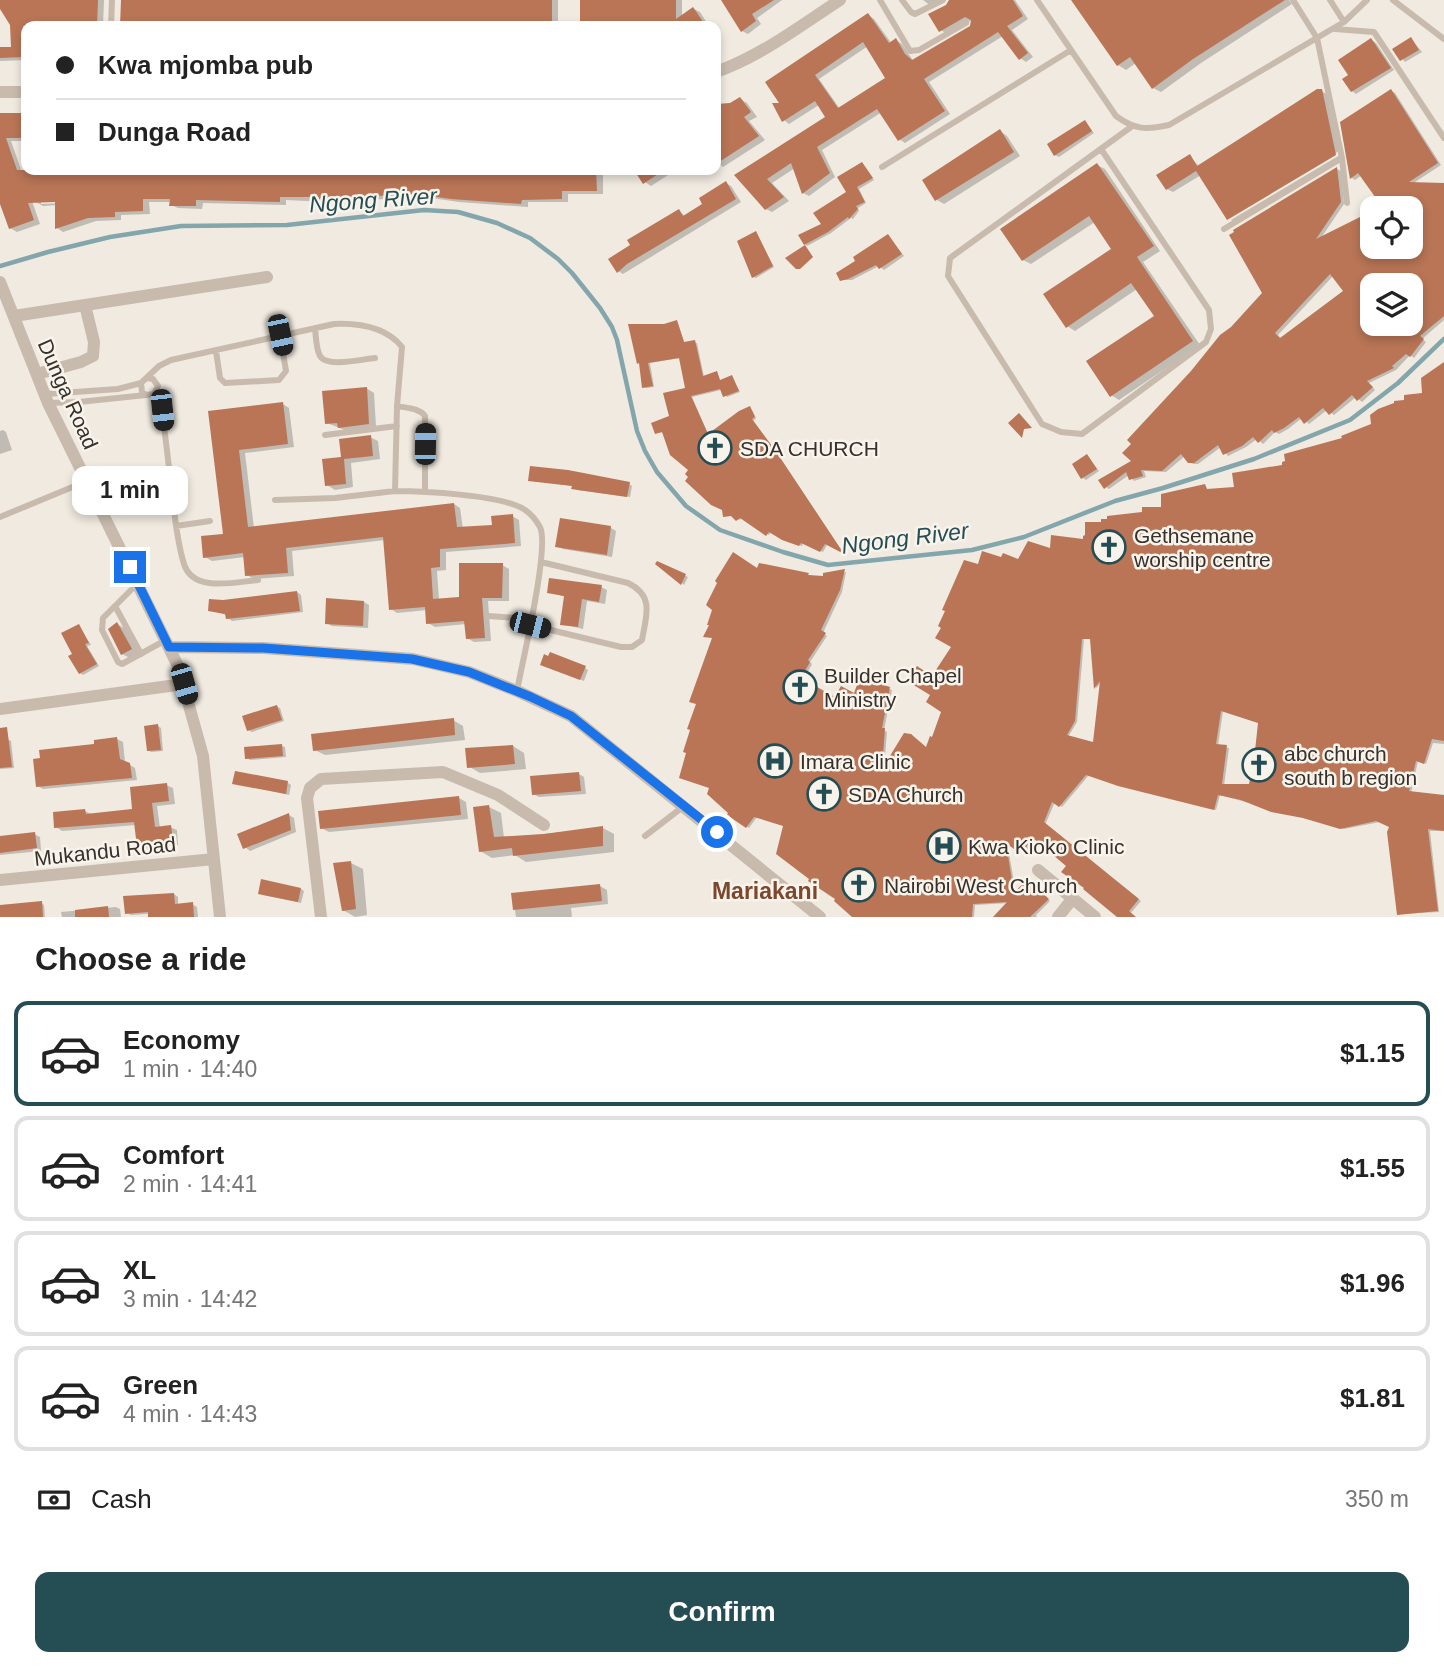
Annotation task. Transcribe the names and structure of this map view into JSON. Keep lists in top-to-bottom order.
{
  "streets": {
    "street": ["Dunga Road", "Mukandu Road"]
  },
  "crossings": [
    ["Dunga Road", "Mukandu Road"]
  ],
  "districts": ["Mariakani"],
  "water": ["Ngong River"],
  "places": {
    "church": [
      "SDA CHURCH",
      "Gethsemane worship centre",
      "Builder Chapel Ministry",
      "abc church south b region",
      "SDA Church",
      "Nairobi West Church"
    ],
    "hospital": ["Imara Clinic", "Kwa Kioko Clinic"]
  },
  "page": {
    "banner": ["Kwa mjomba pub", "Dunga Road"],
    "bubble": "1 min",
    "heading": "Choose a ride",
    "list": [
      {
        "name": "Economy",
        "note": "1 min · 14:40",
        "value": "$1.15"
      },
      {
        "name": "Comfort",
        "note": "2 min · 14:41",
        "value": "$1.55"
      },
      {
        "name": "XL",
        "note": "3 min · 14:42",
        "value": "$1.96"
      },
      {
        "name": "Green",
        "note": "4 min · 14:43",
        "value": "$1.81"
      }
    ],
    "pay": ["Cash", "350 m"],
    "buttons": "Confirm"
  }
}
